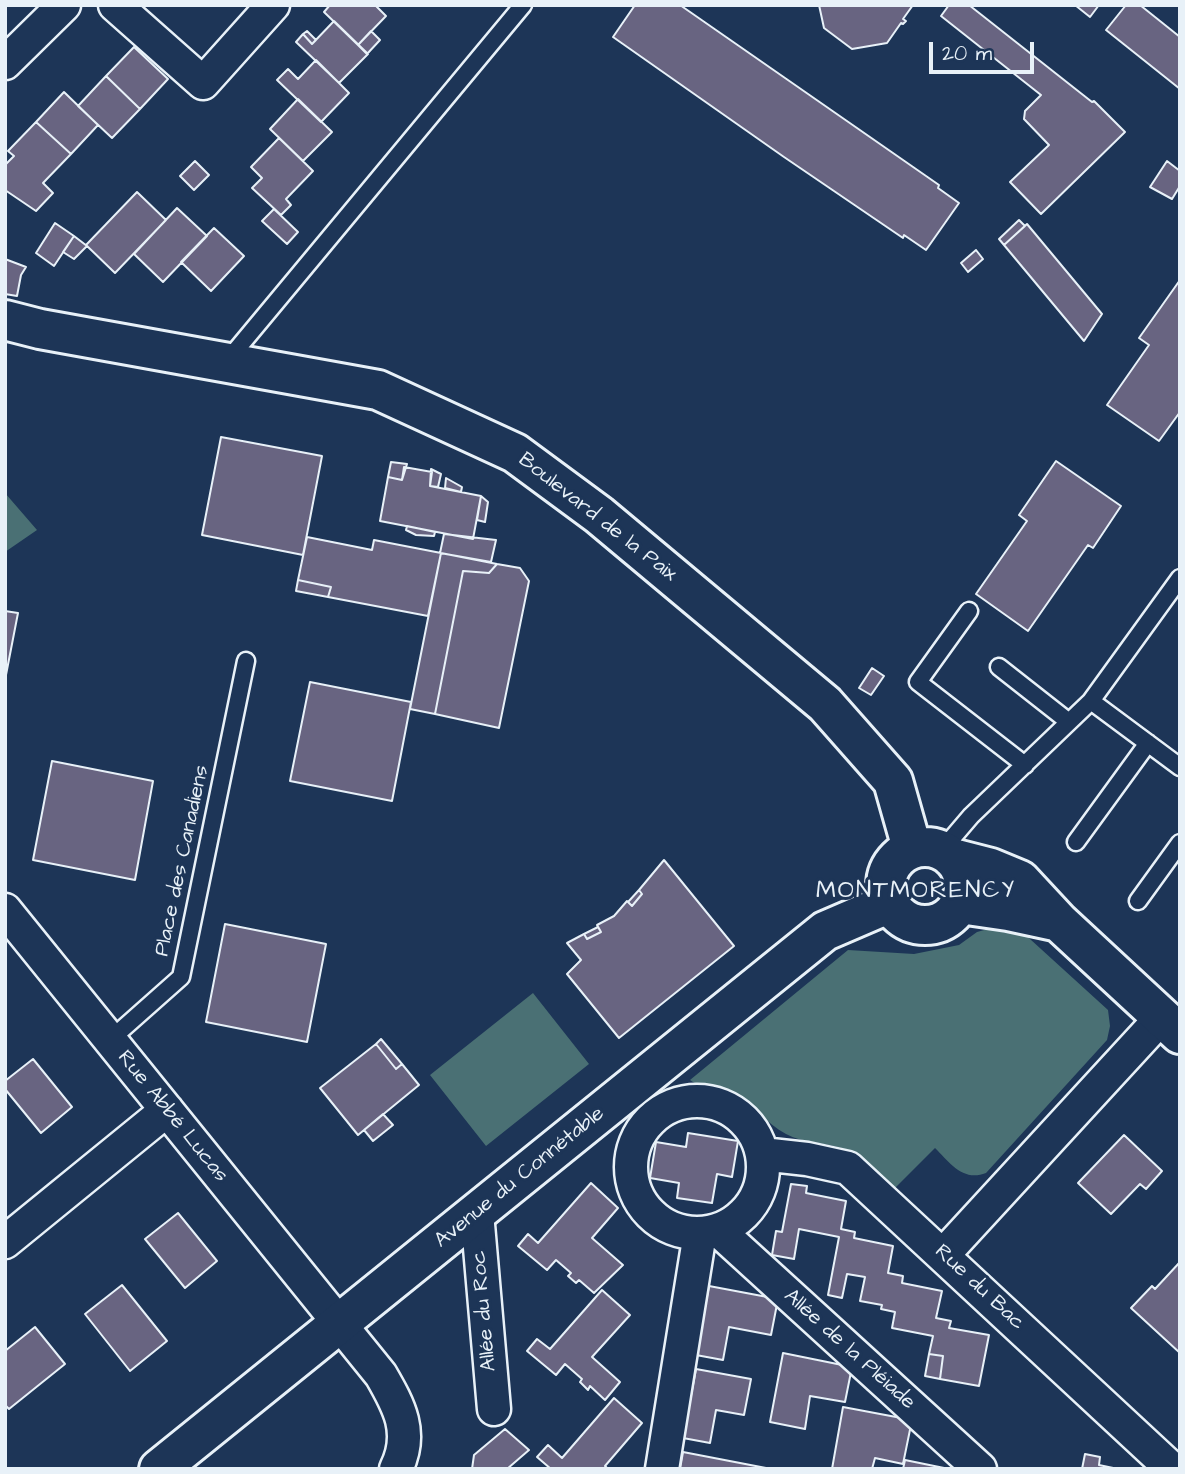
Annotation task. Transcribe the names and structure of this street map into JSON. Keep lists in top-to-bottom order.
{
  "streets": {
    "street": [
      "Boulevard de la Paix",
      "Rue Abbé Lucas",
      "Avenue du Connétable",
      "Rue du Bac",
      "Allée du Roc",
      "Allée de la Pléiade"
    ],
    "lane": ["Place des Canadiens"]
  },
  "crossings": [
    ["Boulevard de la Paix", "Avenue du Connétable"],
    ["Place des Canadiens", "Rue Abbé Lucas"],
    ["Rue Abbé Lucas", "Avenue du Connétable"],
    ["Avenue du Connétable", "Allée du Roc"],
    ["Rue du Bac", "Allée de la Pléiade"]
  ],
  "districts": ["MONTMORENCY"],
  "scale_bar": "20 m"
}
